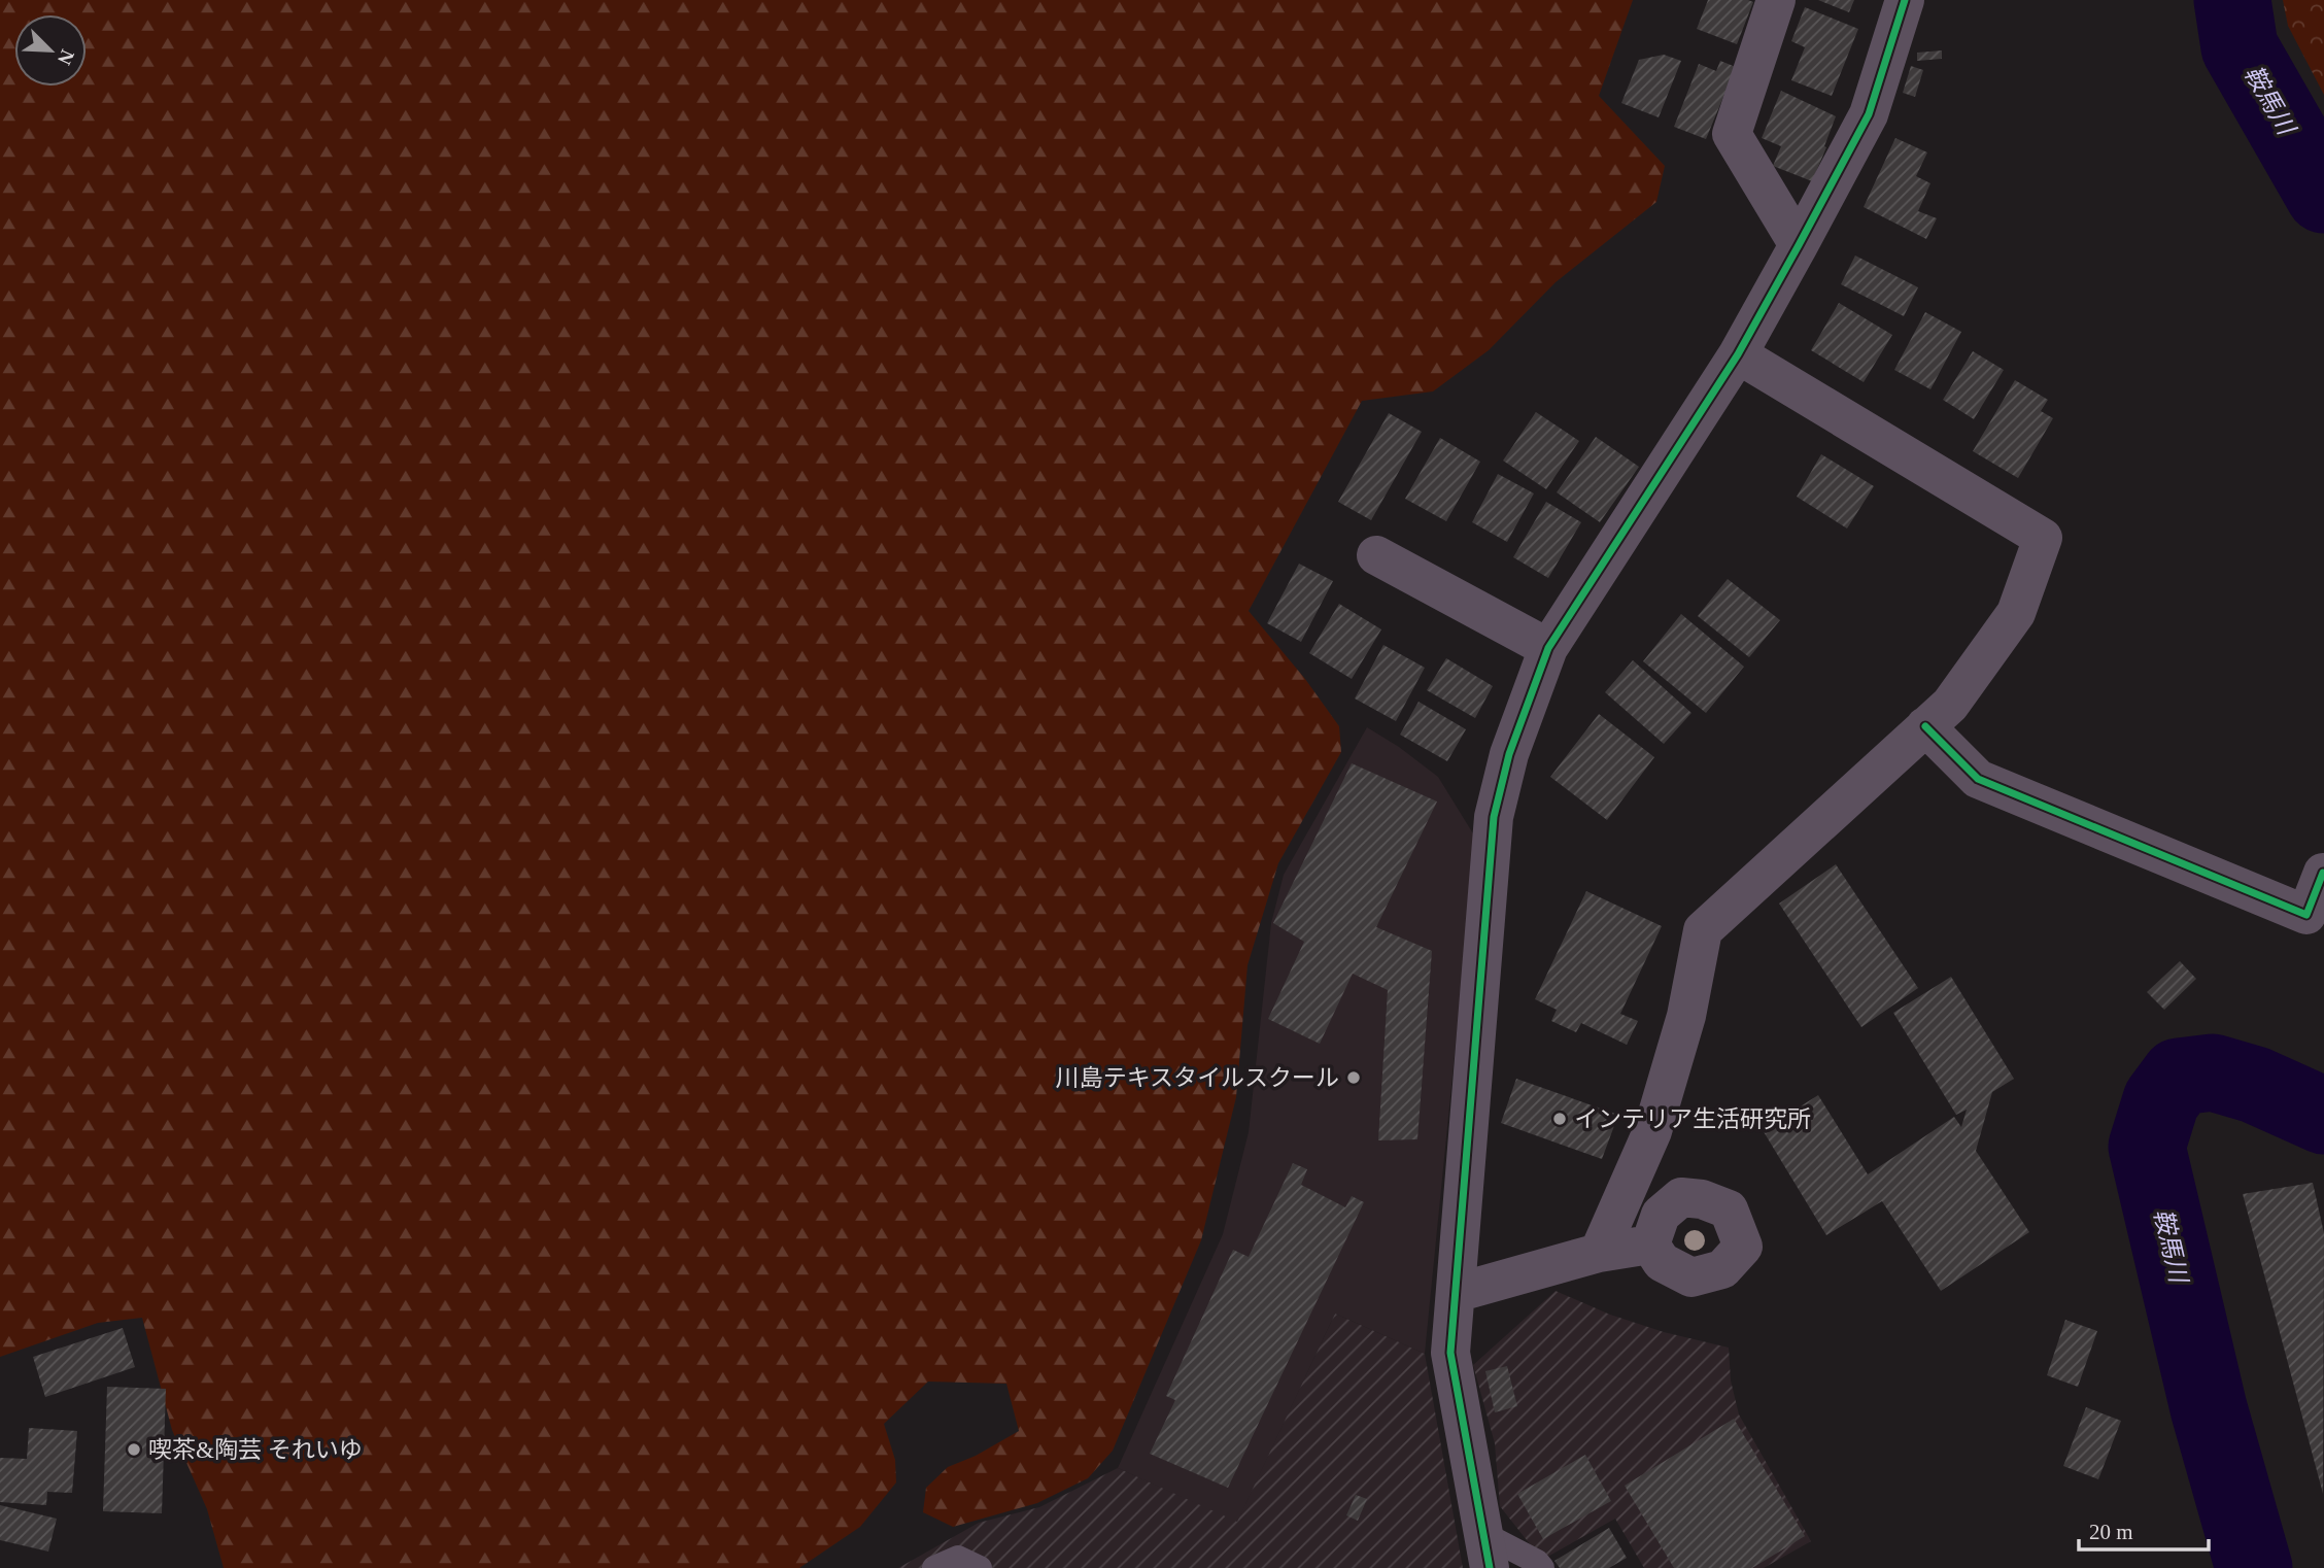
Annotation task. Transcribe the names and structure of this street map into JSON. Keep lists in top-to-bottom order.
{
  "water": ["鞍馬川"],
  "places": ["川島テキスタイルスクール", "インテリア生活研究所", "喫茶&陶芸 それいゆ"],
  "scale_bar": "20 m",
  "north": "bottom right"
}
